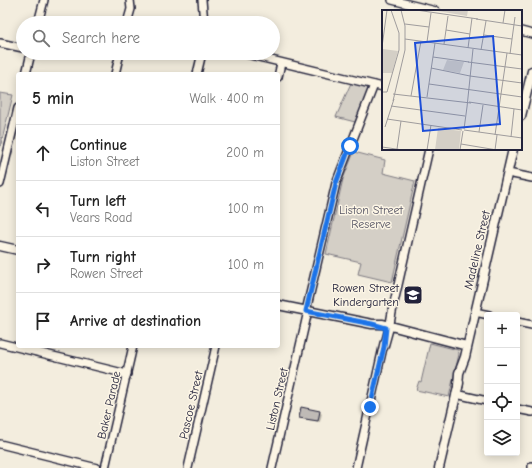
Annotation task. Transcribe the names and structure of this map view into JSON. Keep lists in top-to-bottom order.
{
  "streets": {
    "street": [
      "Madeline Street",
      "Liston Street",
      "Baker Parade",
      "Pascoe Street"
    ]
  },
  "parks": ["Liston Street Reserve"],
  "places": {
    "school or university": ["Rowen Street Kindergarten"]
  },
  "page": {
    "search": "Search here",
    "heading": ["5 min", "Walk · 400 m"],
    "list": [
      ["Continue", "Liston Street", "200 m"],
      ["Turn left", "Vears Road", "100 m"],
      ["Turn right", "Rowen Street", "100 m"],
      "Arrive at destination"
    ],
    "map_buttons": ["+", "−"]
  }
}
